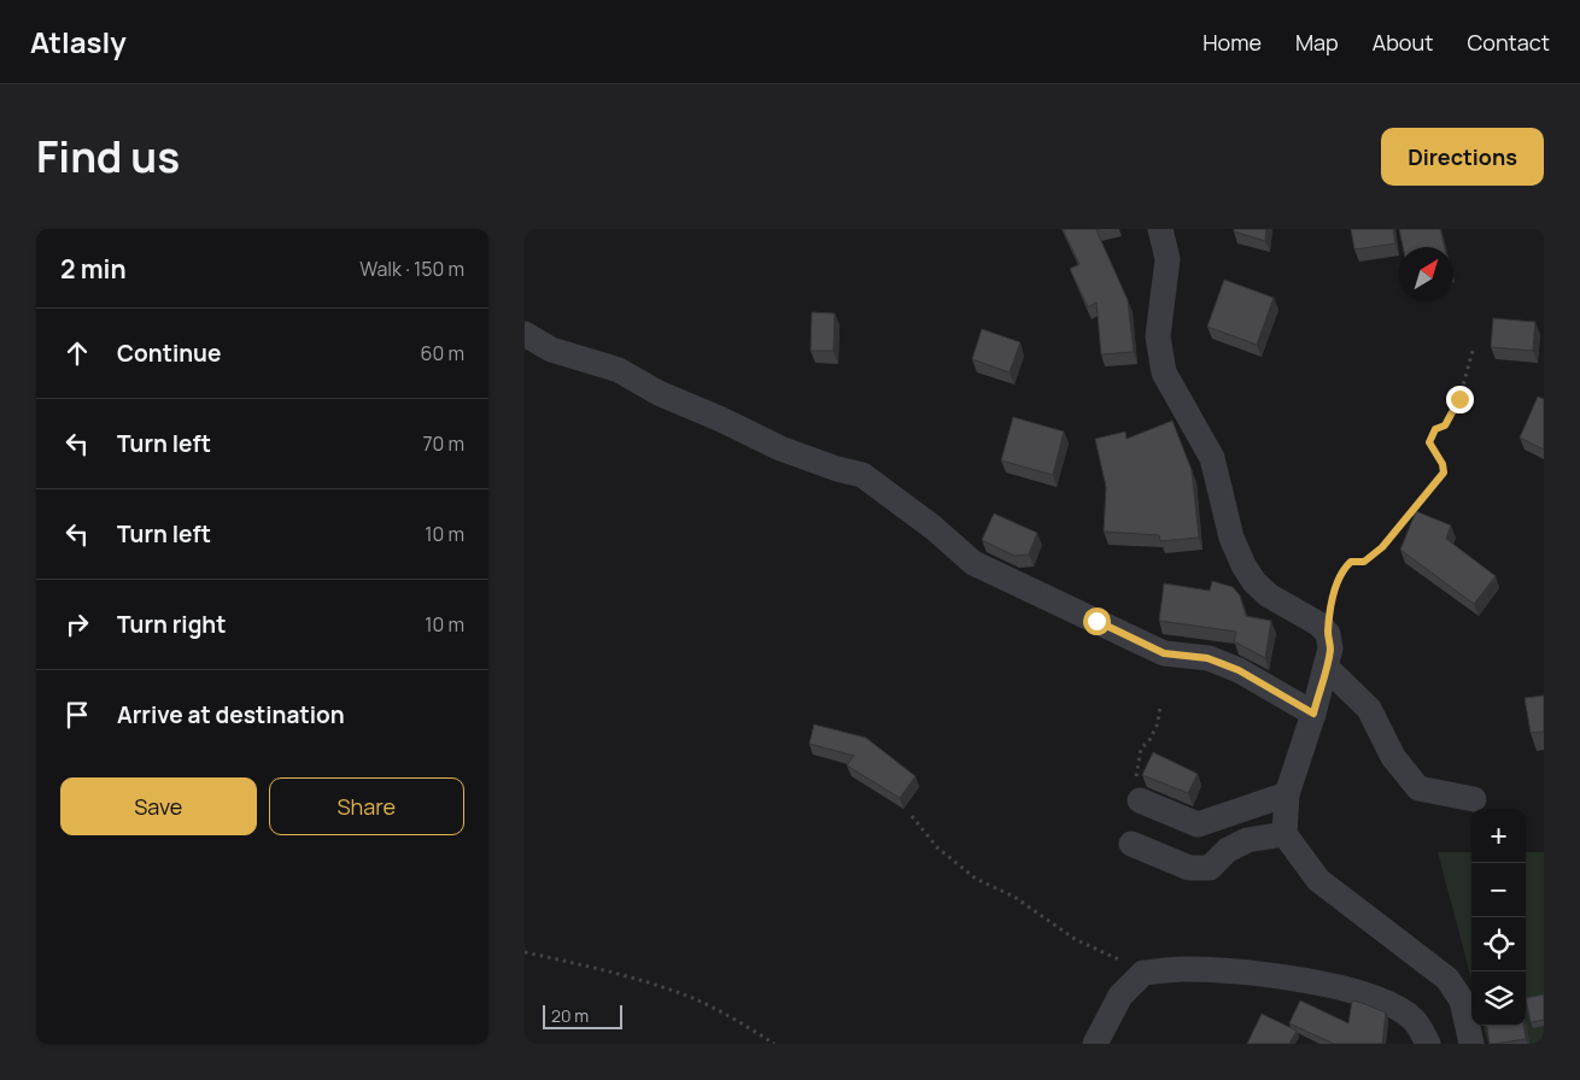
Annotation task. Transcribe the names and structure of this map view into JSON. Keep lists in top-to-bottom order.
{
  "scale_bar": "20 m",
  "north": "top right",
  "page": {
    "header": "Atlasly",
    "nav": [
      "Home",
      "Map",
      "About",
      "Contact"
    ],
    "title": "Find us",
    "buttons": [
      "Directions",
      ["Save", "Share"]
    ],
    "heading": ["2 min", "Walk · 150 m"],
    "list": [
      ["Continue", "60 m"],
      ["Turn left", "70 m"],
      ["Turn left", "10 m"],
      ["Turn right", "10 m"],
      "Arrive at destination"
    ],
    "map_buttons": ["+", "−"],
    "scale": "20 m"
  }
}
